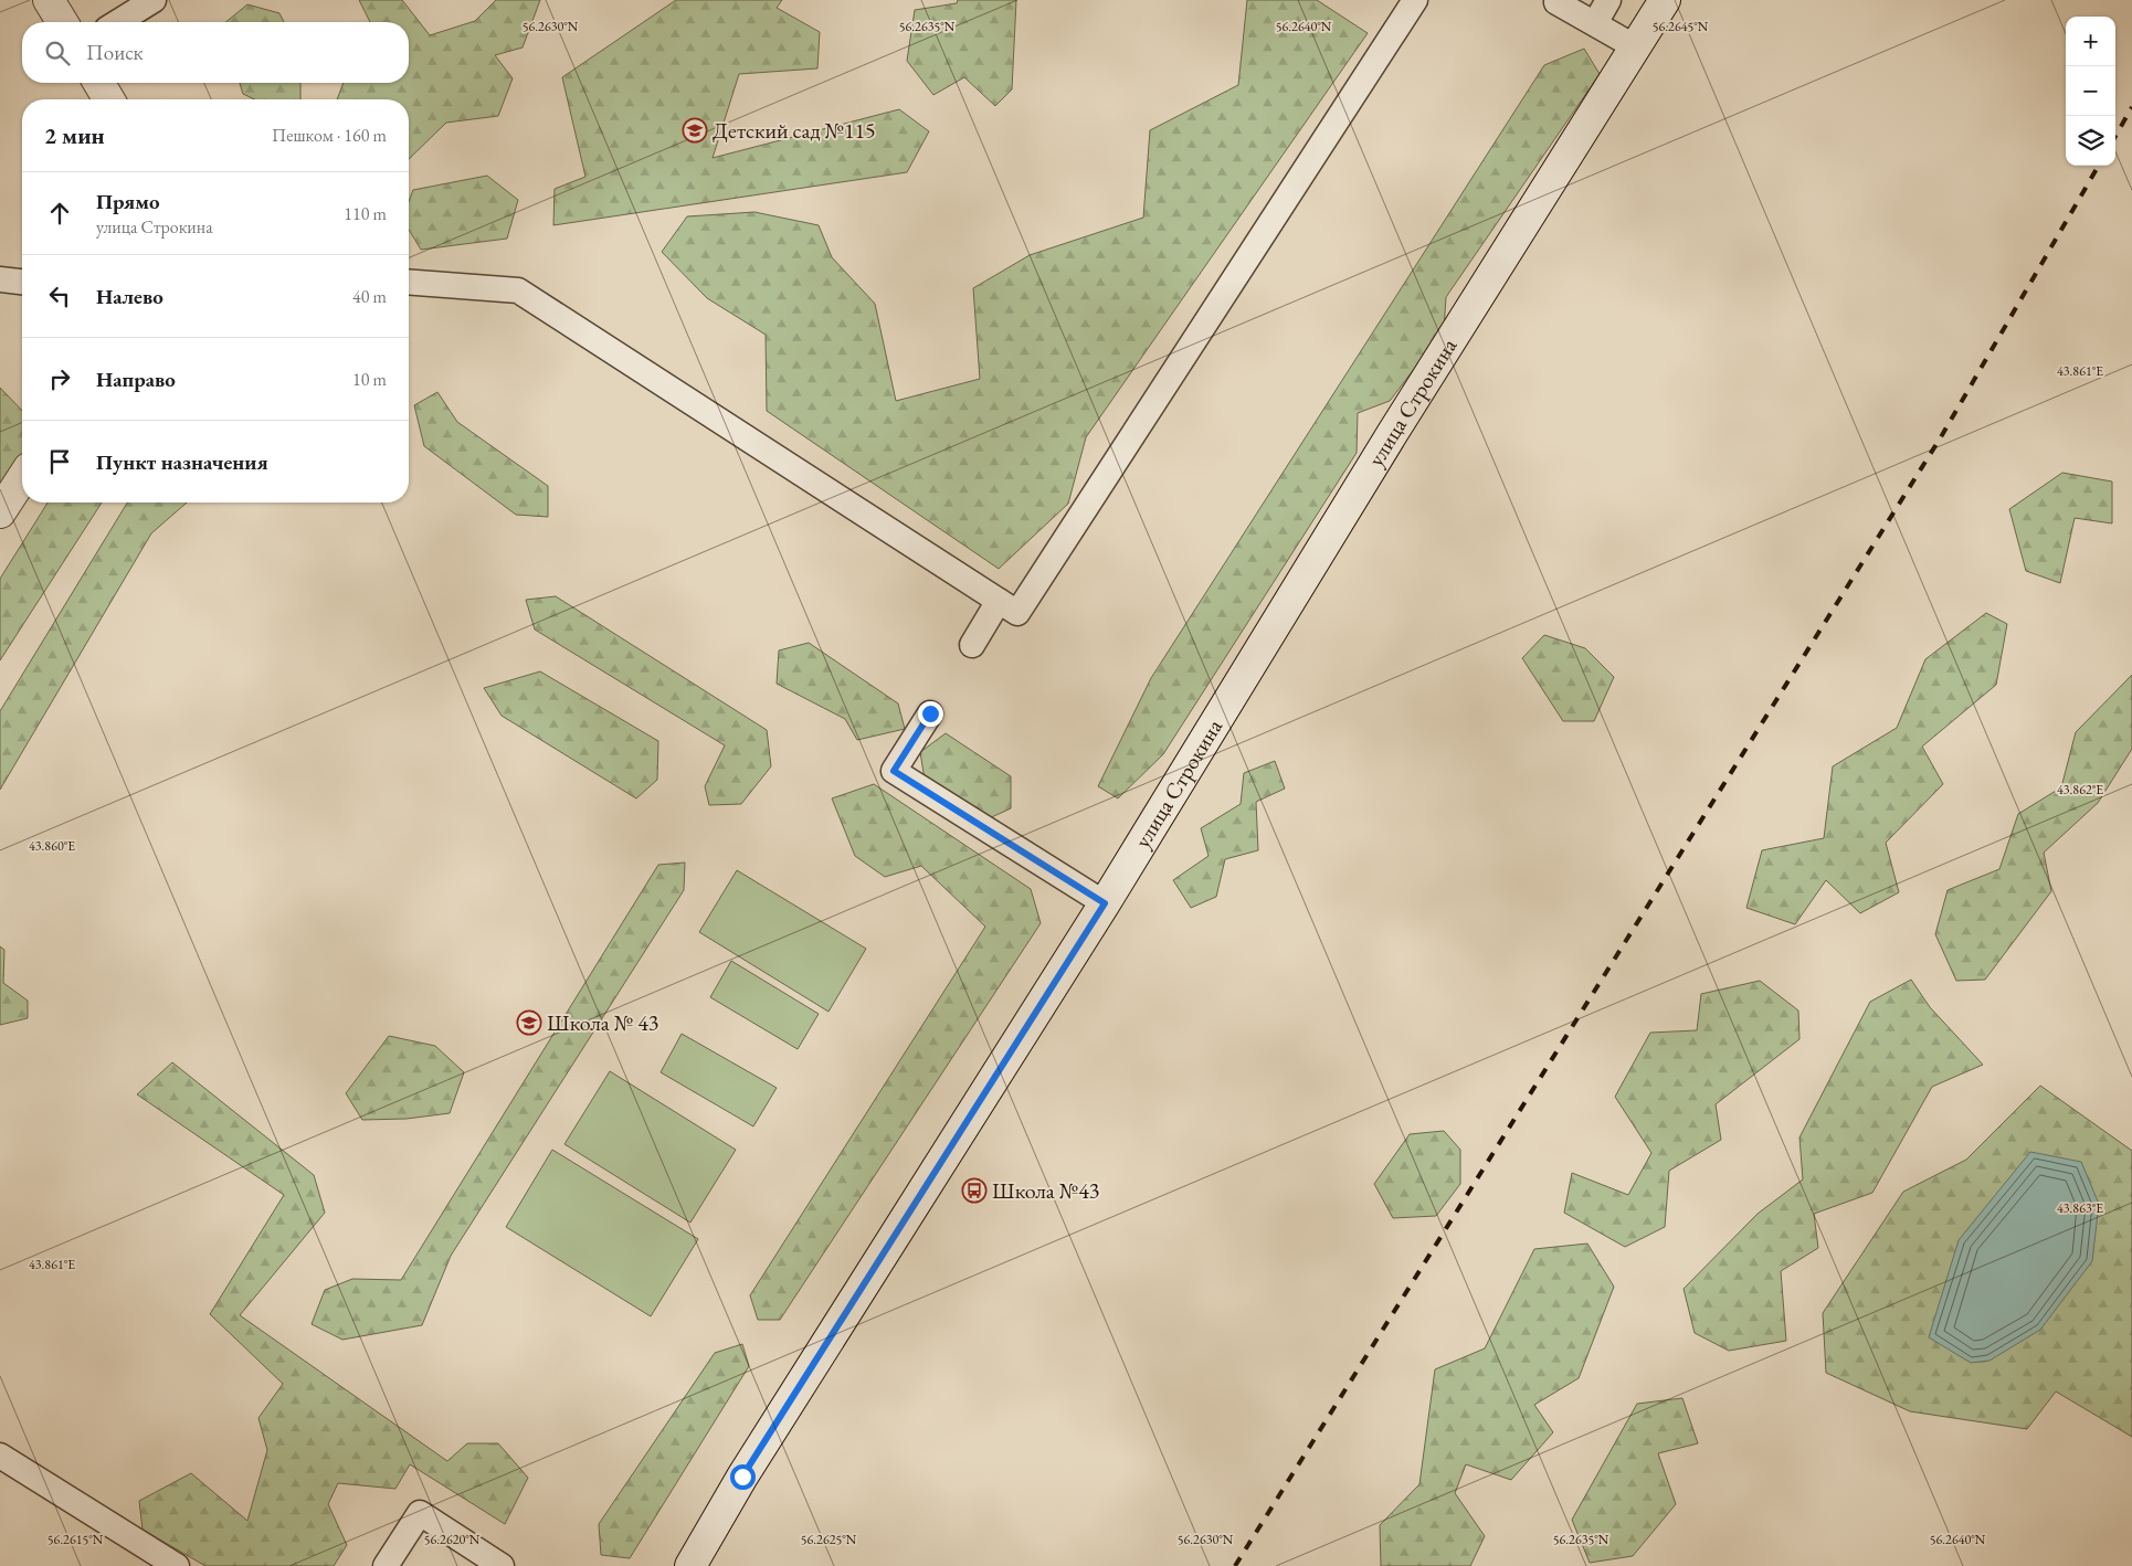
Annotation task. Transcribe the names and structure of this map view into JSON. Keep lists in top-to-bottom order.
{
  "streets": {
    "street": ["улица Строкина"]
  },
  "places": {
    "school or university": ["Детский сад №115", "Школа № 43"],
    "bus stop": ["Школа №43"]
  },
  "page": {
    "map_buttons": ["+", "−"],
    "search": "Поиск",
    "heading": ["2 мин", "Пешком · 160 m"],
    "list": [
      ["Прямо", "улица Строкина", "110 m"],
      ["Налево", "40 m"],
      ["Направо", "10 m"],
      "Пункт назначения"
    ]
  },
  "coordinates": [
    "56.2630°N",
    "56.2635°N",
    "56.2640°N",
    "56.2645°N",
    "43.861°E",
    "43.862°E",
    "43.860°E",
    "43.863°E",
    "56.2615°N",
    "56.2620°N",
    "56.2625°N"
  ]
}
